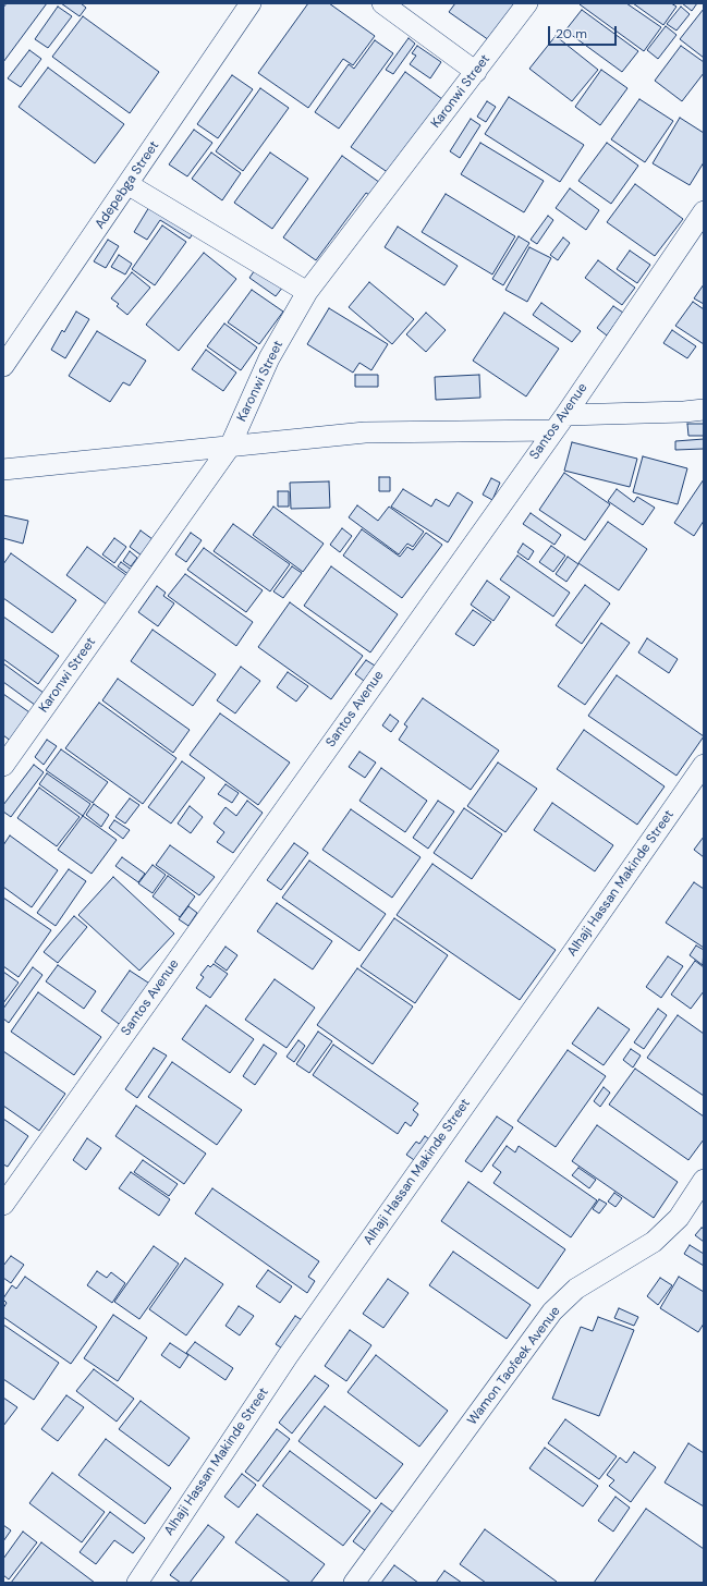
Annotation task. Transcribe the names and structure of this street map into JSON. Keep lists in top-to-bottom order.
{
  "streets": {
    "street": [
      "Karonwi Street",
      "Adepebga Street",
      "Santos Avenue",
      "Alhaji Hassan Makinde Street",
      "Wamon Taofeek Avenue"
    ]
  },
  "scale_bar": "20 m"
}
